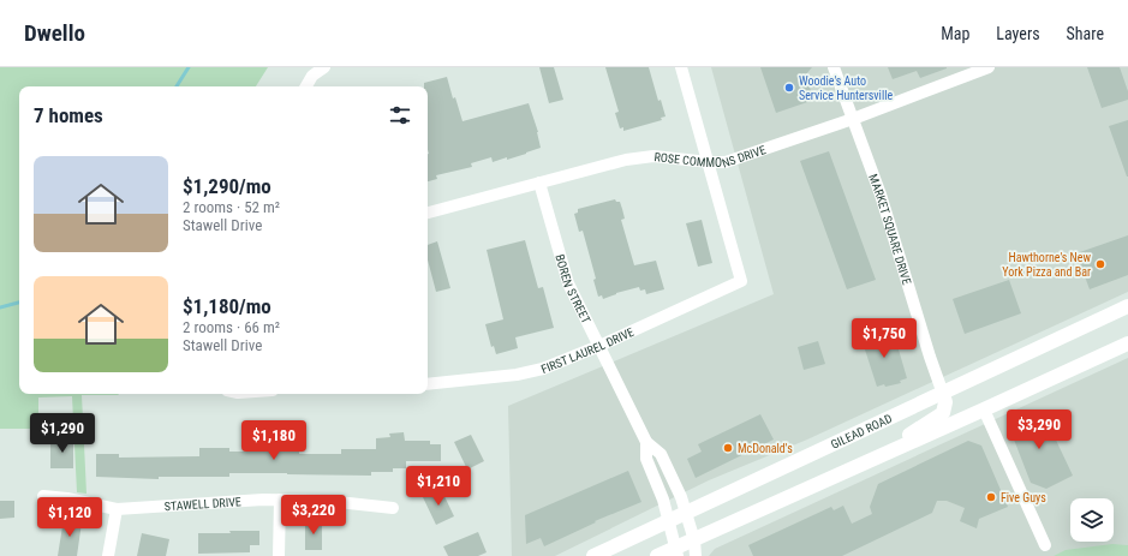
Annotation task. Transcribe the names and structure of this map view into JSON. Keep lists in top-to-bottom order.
{
  "streets": {
    "main road": ["GILEAD ROAD"],
    "street": [
      "ROSE COMMONS DRIVE",
      "MARKET SQUARE DRIVE",
      "BOREN STREET",
      "FIRST LAUREL DRIVE",
      "STAWELL DRIVE"
    ]
  },
  "crossings": [
    ["ROSE COMMONS DRIVE", "MARKET SQUARE DRIVE"],
    ["ROSE COMMONS DRIVE", "BOREN STREET"],
    ["ROSE COMMONS DRIVE", "FIRST LAUREL DRIVE"],
    ["MARKET SQUARE DRIVE", "GILEAD ROAD"],
    ["BOREN STREET", "FIRST LAUREL DRIVE"],
    ["BOREN STREET", "GILEAD ROAD"]
  ],
  "places": [
    "Woodie's Auto Service Huntersville",
    "Hawthorne's New York Pizza and Bar",
    "McDonald's",
    "Five Guys"
  ],
  "page": {
    "header": "Dwello",
    "nav": ["Map", "Layers", "Share"],
    "heading": "7 homes",
    "list": [
      {
        "name": "$1,290/mo",
        "note": "2 rooms · 52 m² · Stawell Drive"
      },
      {
        "name": "$1,180/mo",
        "note": "2 rooms · 66 m² · Stawell Drive"
      }
    ],
    "price": [
      "$1,750",
      "$3,290",
      "$1,290",
      "$1,180",
      "$1,210",
      "$3,220",
      "$1,120"
    ]
  }
}
